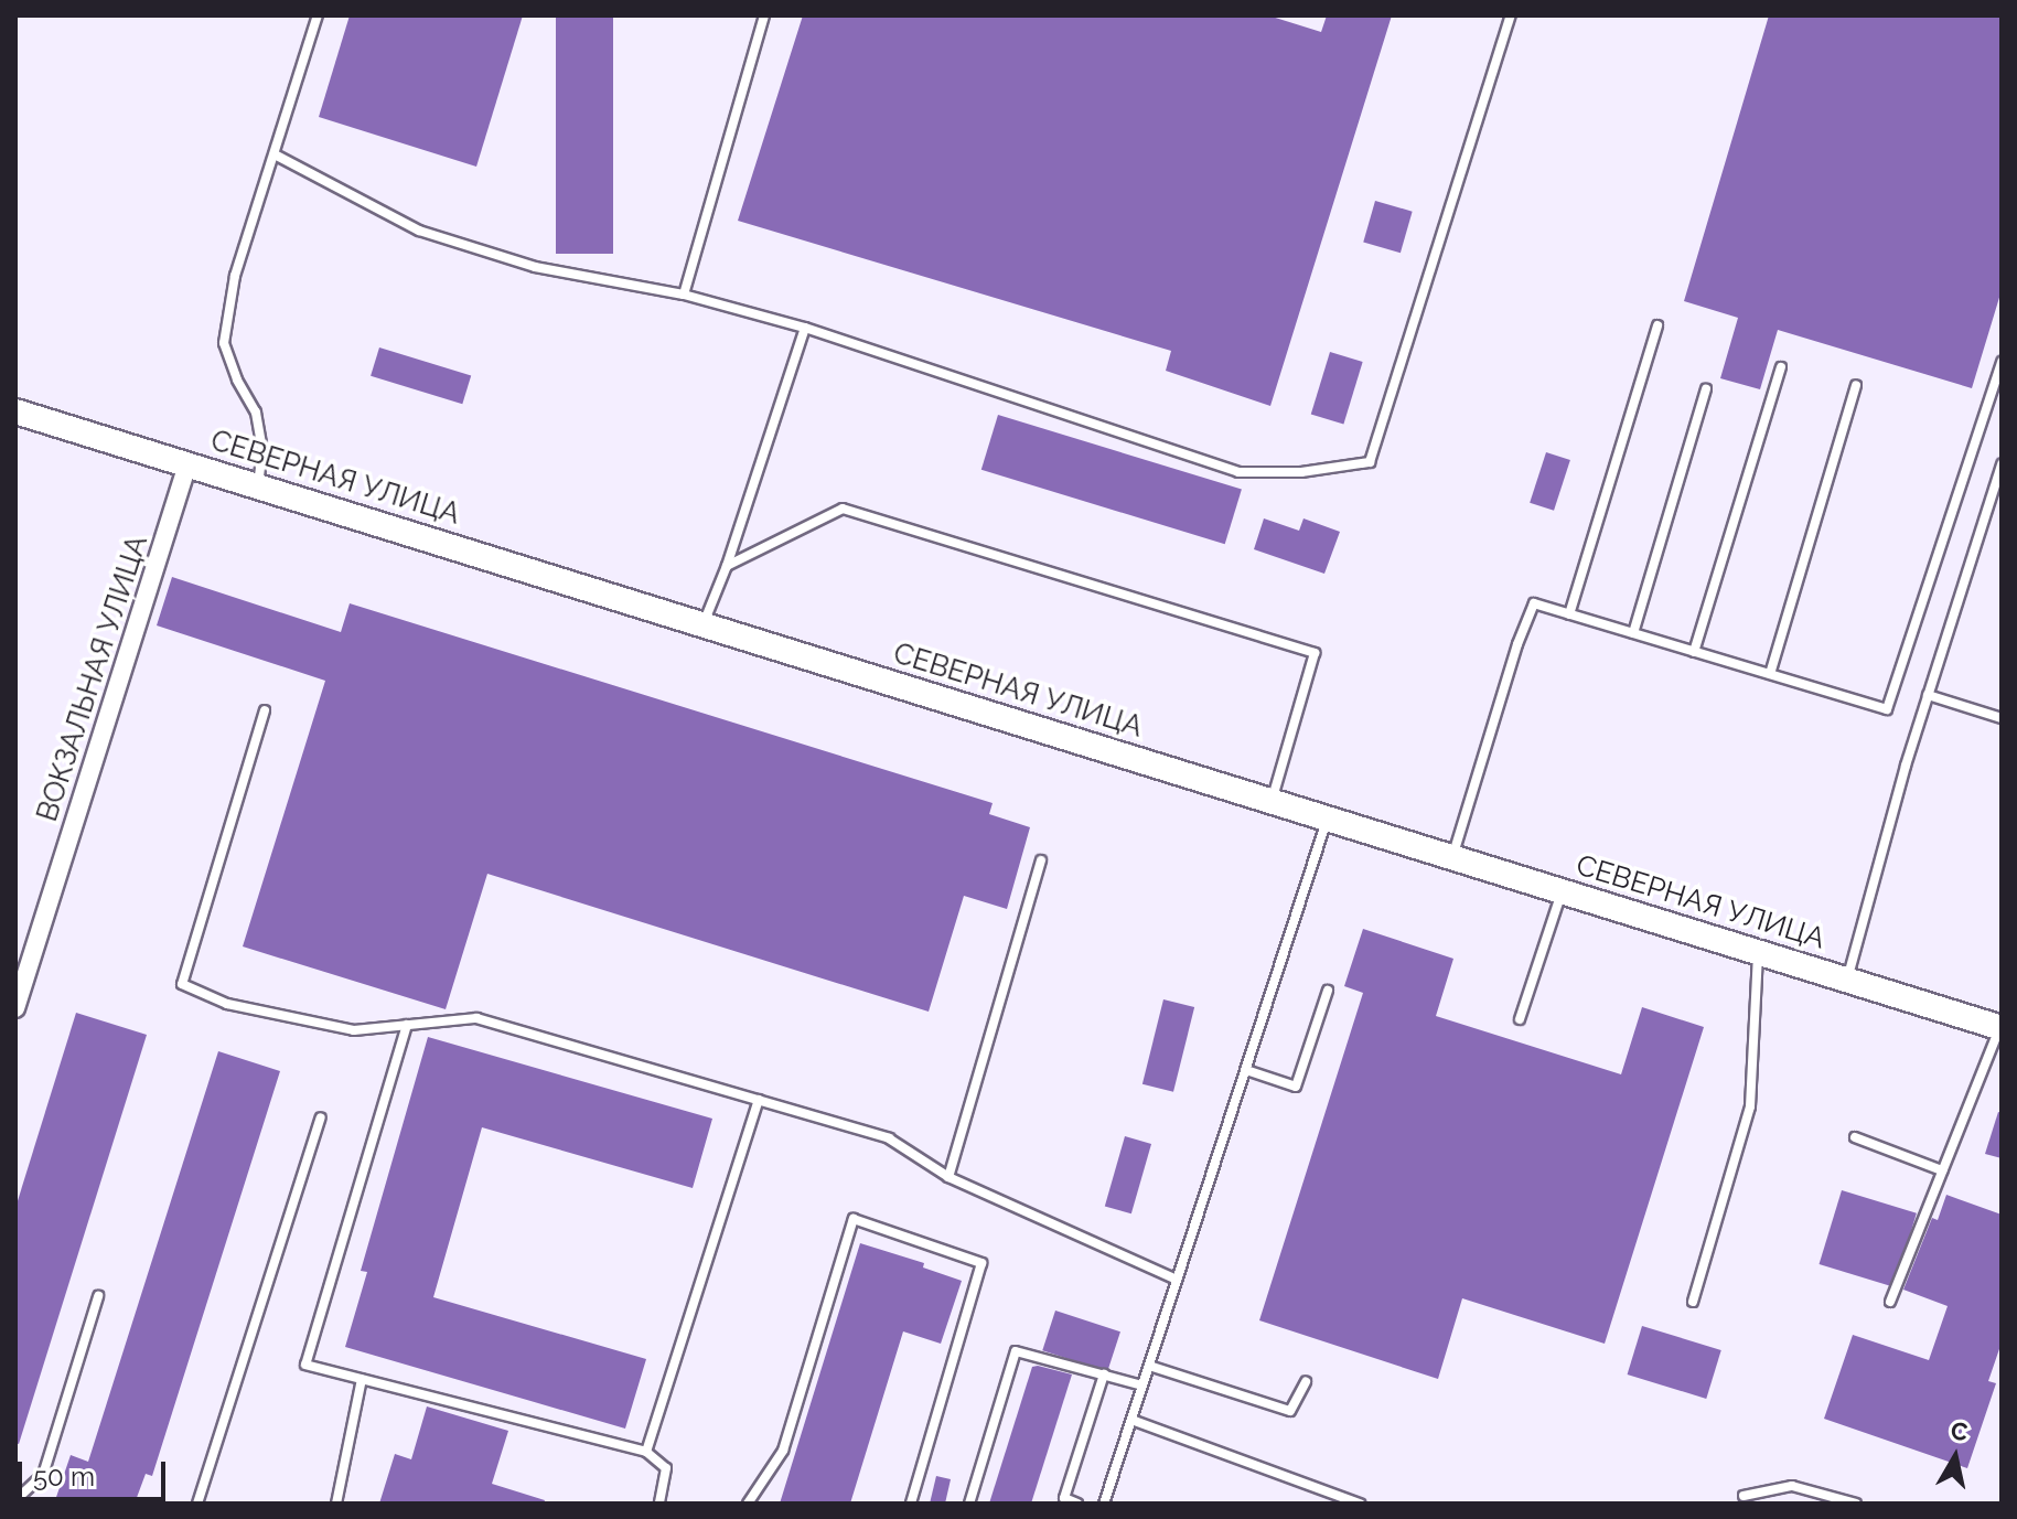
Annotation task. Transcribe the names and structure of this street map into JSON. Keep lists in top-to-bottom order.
{
  "streets": {
    "main road": ["СЕВЕРНАЯ УЛИЦА"],
    "street": ["ВОКЗАЛЬНАЯ УЛИЦА"]
  },
  "crossings": [
    ["СЕВЕРНАЯ УЛИЦА", "ВОКЗАЛЬНАЯ УЛИЦА"]
  ],
  "scale_bar": "50 m",
  "north": "top"
}
